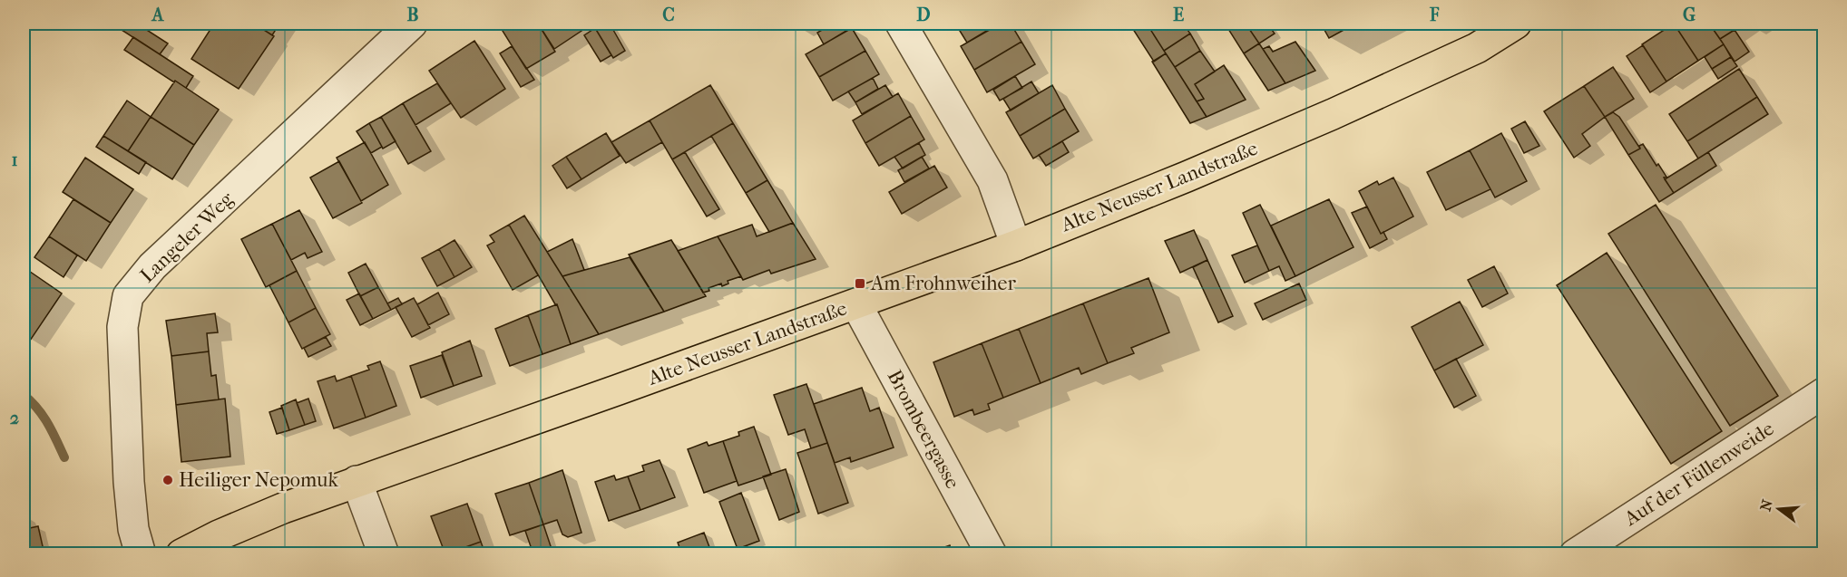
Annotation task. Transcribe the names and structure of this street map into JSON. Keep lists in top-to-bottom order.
{
  "streets": {
    "main road": ["Alte Neusser Landstraße"],
    "street": ["Langeler Weg", "Brombeergasse", "Auf der Füllenweide"]
  },
  "crossings": [
    ["Alte Neusser Landstraße", "Brombeergasse"]
  ],
  "places": {
    "transit": ["Am Frohnweiher"],
    "other": ["Heiliger Nepomuk"]
  },
  "north": "left",
  "grid": {
    "columns": [
      "A",
      "B",
      "C",
      "D",
      "E",
      "F",
      "G"
    ],
    "rows": ["1", "2"]
  }
}
